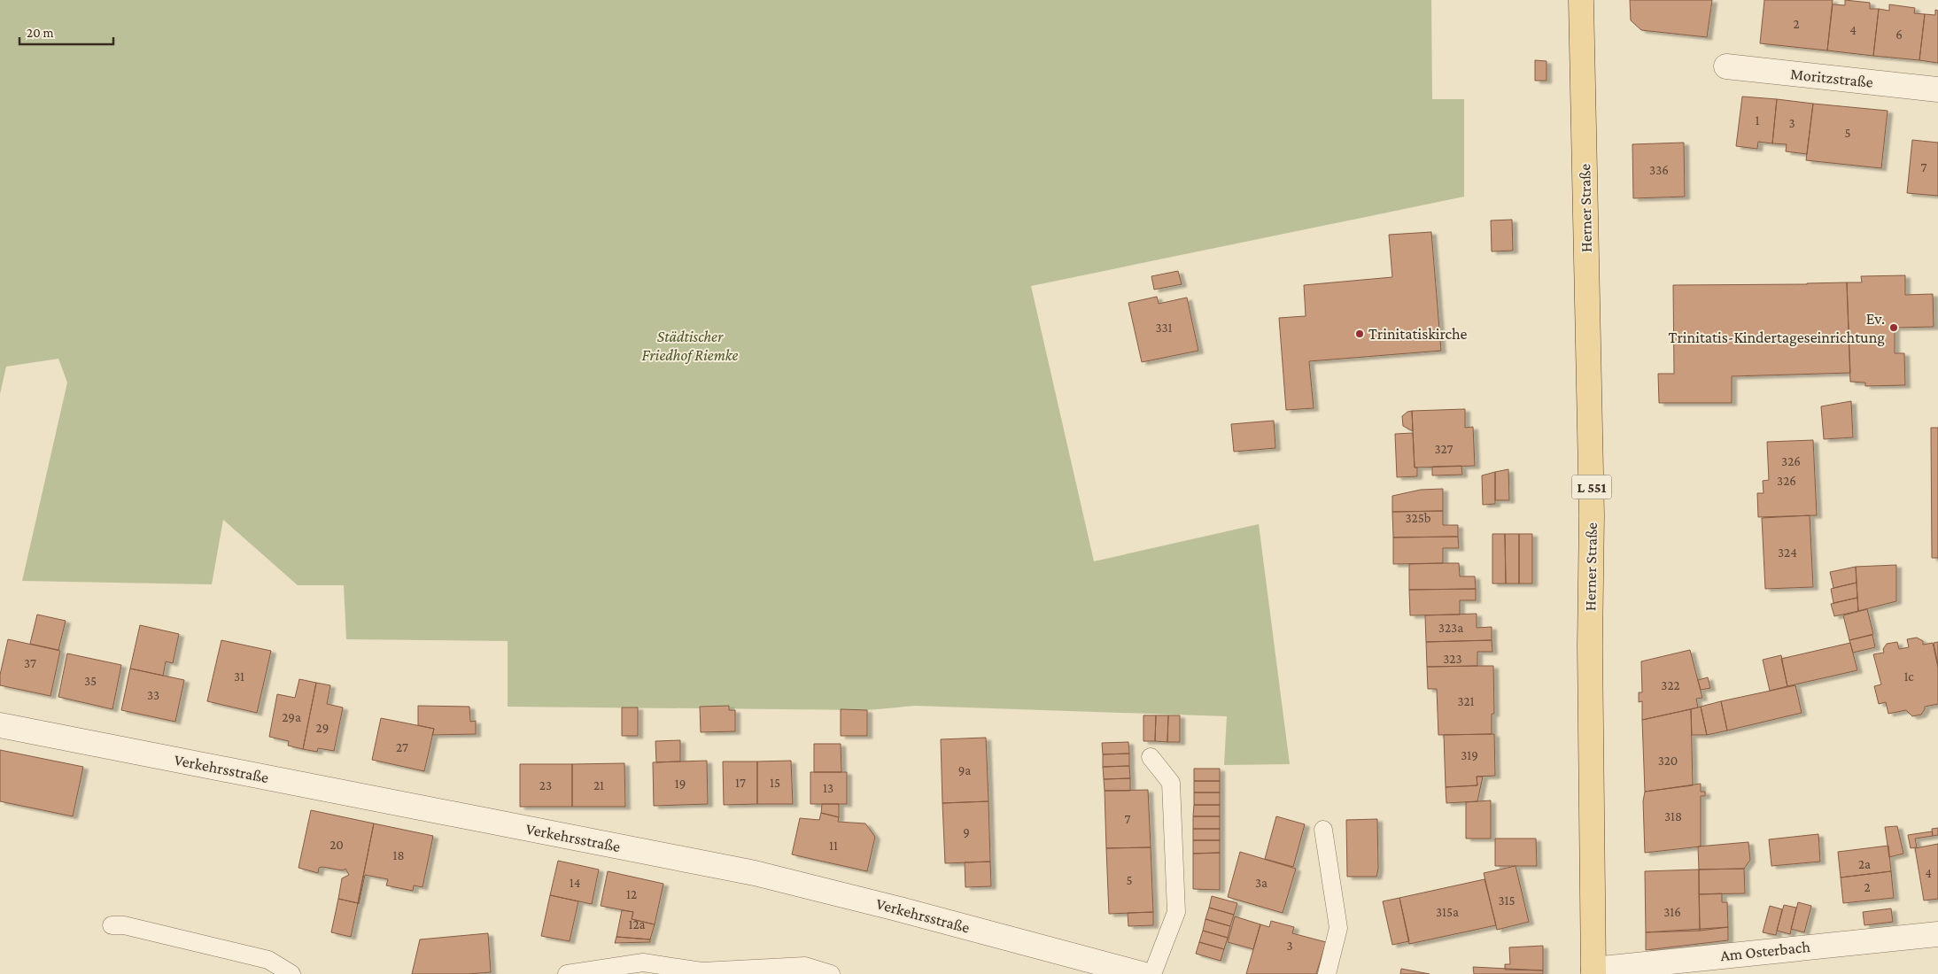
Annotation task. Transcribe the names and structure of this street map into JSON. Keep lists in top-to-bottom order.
{
  "streets": {
    "main road": ["Herner Straße", "L 551"],
    "street": ["Moritzstraße", "Verkehrsstraße", "Am Osterbach"]
  },
  "crossings": [
    ["Herner Straße", "Am Osterbach"]
  ],
  "parks": ["Städtischer Friedhof Riemke"],
  "places": ["Ev. Trinitatis-Kindertageseinrichtung", "Trinitatiskirche"],
  "house_numbers": [
    "2",
    "4",
    "6",
    "1",
    "3",
    "5",
    "7",
    "336",
    "331",
    "327",
    "326",
    "326",
    "325b",
    "324",
    "323a",
    "323",
    "37",
    "31",
    "1c",
    "35",
    "322",
    "33",
    "321",
    "29a",
    "29",
    "27",
    "319",
    "320",
    "9a",
    "17",
    "15",
    "19",
    "23",
    "21",
    "13",
    "318",
    "7",
    "9",
    "20",
    "11",
    "18",
    "2a",
    "4",
    "5",
    "14",
    "3a",
    "2",
    "12",
    "315",
    "315a",
    "316",
    "12a",
    "3"
  ],
  "scale_bar": "20 m"
}
